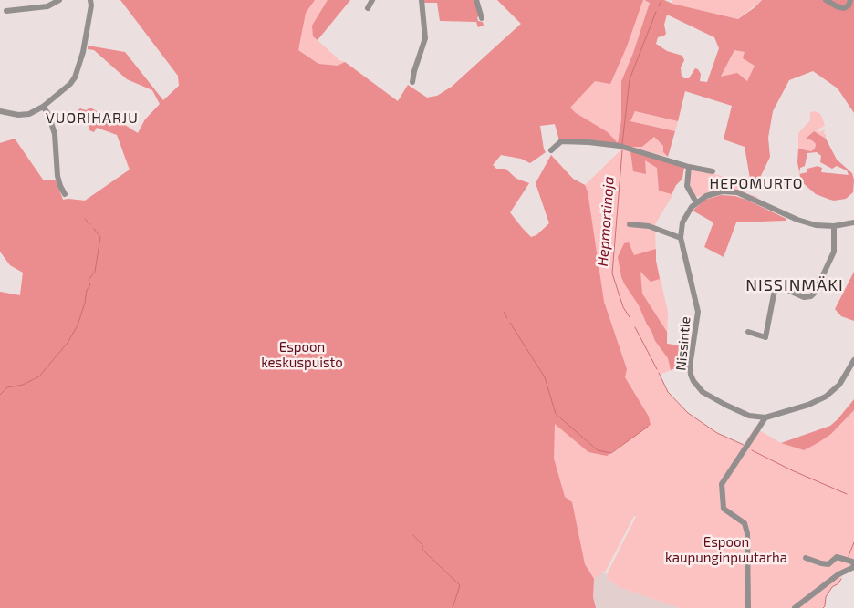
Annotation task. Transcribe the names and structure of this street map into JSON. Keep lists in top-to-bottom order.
{
  "streets": {
    "street": ["Nissintie"]
  },
  "districts": ["VUORIHARJU", "HEPOMURTO", "NISSINMÄKI"],
  "water": ["Hepmortinoja"],
  "parks": ["Espoon keskuspuisto", "Espoon kaupunginpuutarha"]
}
